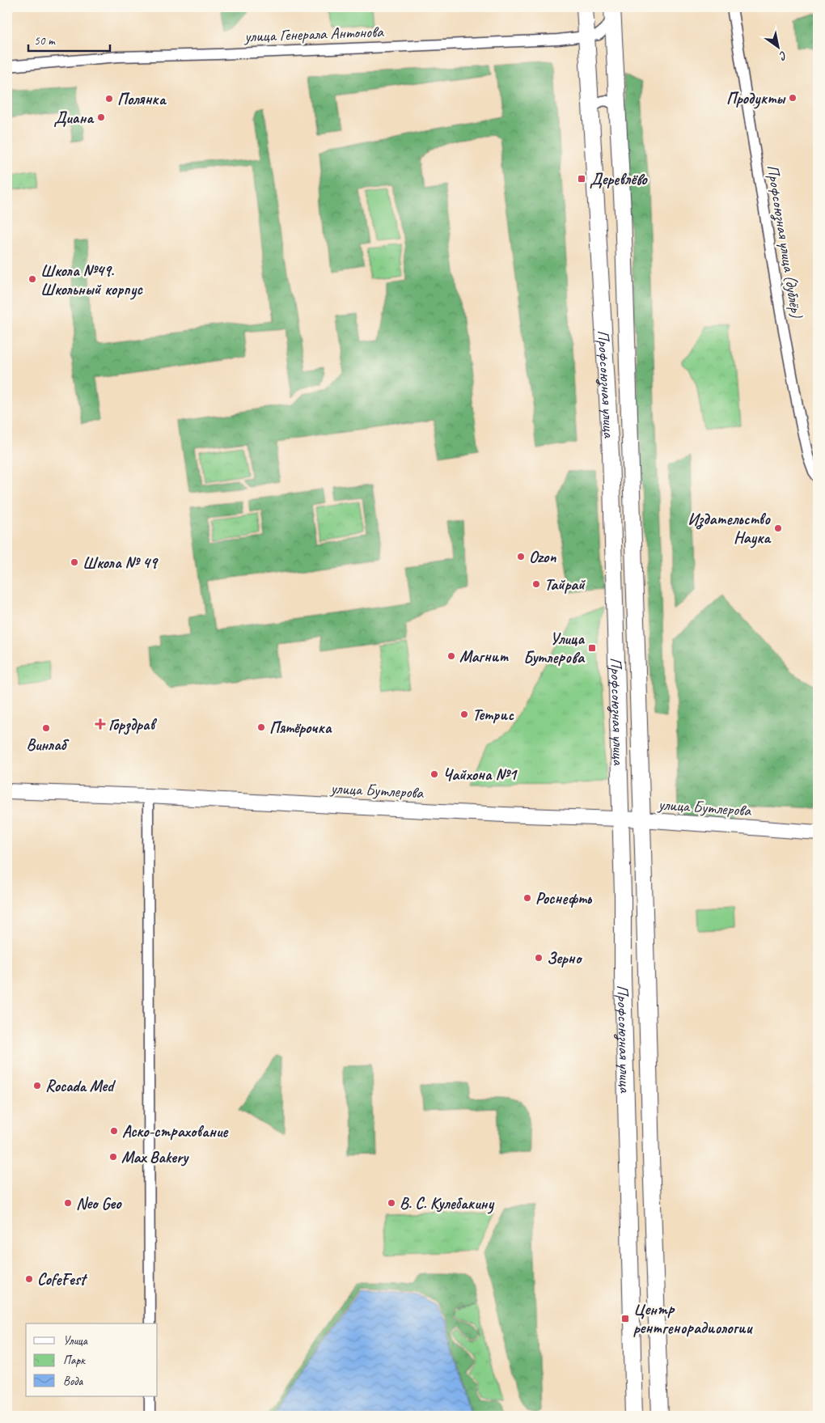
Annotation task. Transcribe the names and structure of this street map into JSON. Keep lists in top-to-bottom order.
{
  "streets": {
    "main road": ["Профсоюзная улица"],
    "street": ["улица Генерала Антонова", "Профсоюзная улица (дублёр)", "улица Бутлерова"]
  },
  "crossings": [
    ["улица Генерала Антонова", "Профсоюзная улица"],
    ["Профсоюзная улица", "улица Бутлерова"]
  ],
  "places": {
    "other": [
      "Продукты",
      "Полянка",
      "Диана",
      "Школа №49. Школьный корпус",
      "Издательство Наука",
      "Ozon",
      "Школа № 49",
      "Тайрай",
      "Магнит",
      "Тетрис",
      "Пятёрочка",
      "Винлаб",
      "Чайхона №1",
      "Роснефть",
      "Зерно",
      "Rocada Med",
      "Аско-страхование",
      "Max Bakery",
      "Neo Geo",
      "В. С. Кулебакину",
      "CofeFest"
    ],
    "transit": ["Деревлёво", "Улица Бутлерова", "Центр рентгенорадиологии"],
    "health": ["Горздрав"]
  },
  "legend": ["Улица", "Парк", "Вода"],
  "scale_bar": "50 m",
  "north": "bottom right"
}
